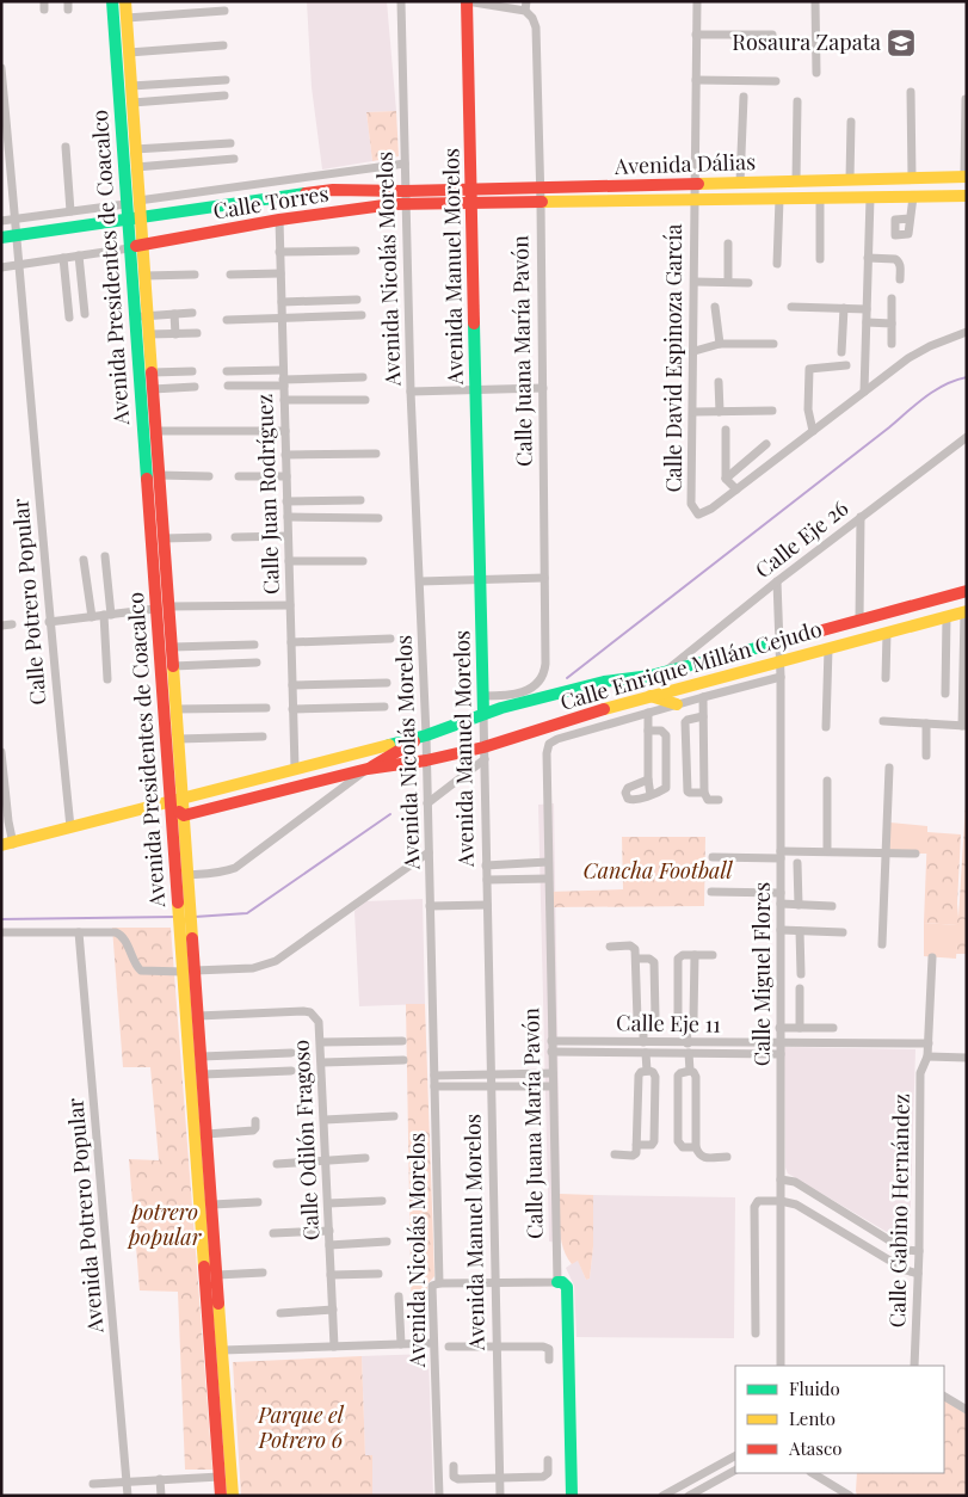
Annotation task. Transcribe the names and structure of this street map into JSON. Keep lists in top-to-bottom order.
{
  "streets": {
    "street": [
      "Avenida Dálias",
      "Calle Torres",
      "Avenida Manuel Morelos",
      "Avenida Presidentes de Coacalco",
      "Avenida Nicolás Morelos",
      "Calle Juana María Pavón",
      "Calle David Espinoza García",
      "Calle Juan Rodríguez",
      "Calle Eje 26",
      "Calle Potrero Popular",
      "Calle Enrique Millán Cejudo",
      "Calle Miguel Flores",
      "Calle Eje 11",
      "Calle Odilón Fragoso",
      "Calle Gabino Hernández",
      "Avenida Potrero Popular"
    ]
  },
  "crossings": [
    ["Avenida Dálias", "Calle Torres"],
    ["Avenida Dálias", "Avenida Manuel Morelos"],
    ["Avenida Dálias", "Avenida Presidentes de Coacalco"],
    ["Avenida Dálias", "Avenida Nicolás Morelos"],
    ["Avenida Dálias", "Calle Juana María Pavón"],
    ["Avenida Dálias", "Calle David Espinoza García"],
    ["Calle Torres", "Avenida Presidentes de Coacalco"],
    ["Calle Torres", "Avenida Nicolás Morelos"],
    ["Calle Torres", "Calle Juan Rodríguez"],
    ["Avenida Manuel Morelos", "Calle Juana María Pavón"],
    ["Avenida Manuel Morelos", "Calle Enrique Millán Cejudo"],
    ["Avenida Presidentes de Coacalco", "Calle Odilón Fragoso"],
    ["Avenida Nicolás Morelos", "Calle Enrique Millán Cejudo"],
    ["Calle Juana María Pavón", "Calle Eje 11"],
    ["Calle Eje 26", "Calle Enrique Millán Cejudo"],
    ["Calle Eje 26", "Calle Miguel Flores"],
    ["Calle Enrique Millán Cejudo", "Calle Miguel Flores"],
    ["Calle Miguel Flores", "Calle Eje 11"],
    ["Calle Eje 11", "Calle Gabino Hernández"]
  ],
  "parks": ["Cancha Football", "potrero popular", "Parque el Potrero 6"],
  "places": {
    "school or university": ["Rosaura Zapata"]
  },
  "legend": ["Fluido", "Lento", "Atasco"]
}
